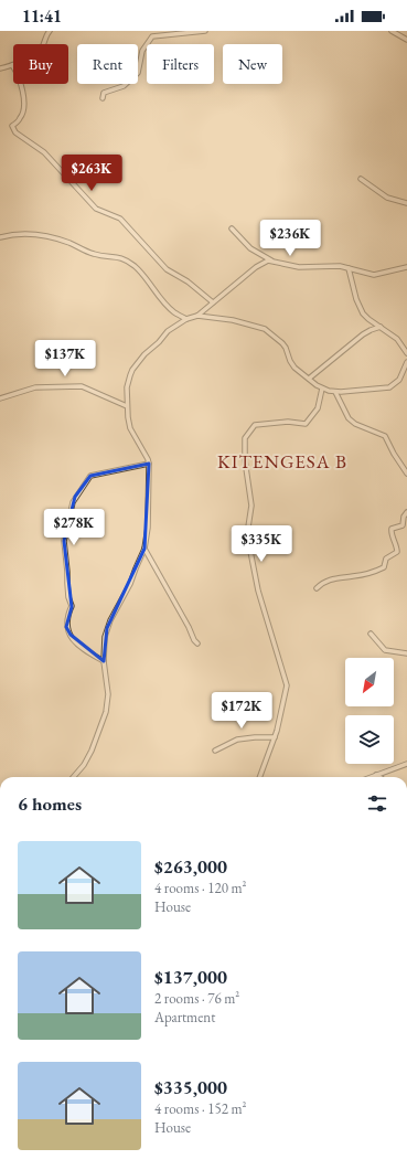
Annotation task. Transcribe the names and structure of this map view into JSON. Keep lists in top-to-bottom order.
{
  "districts": ["KITENGESA B"],
  "north": "bottom left",
  "page": {
    "status": "11:41",
    "chip": [
      "Buy",
      "Rent",
      "Filters",
      "New"
    ],
    "price": [
      "$263K",
      "$236K",
      "$137K",
      "$278K",
      "$335K",
      "$172K"
    ],
    "heading": "6 homes",
    "list": [
      {
        "name": "$263,000",
        "note": "4 rooms · 120 m² · House"
      },
      {
        "name": "$137,000",
        "note": "2 rooms · 76 m² · Apartment"
      },
      {
        "name": "$335,000",
        "note": "4 rooms · 152 m² · House"
      }
    ]
  }
}
